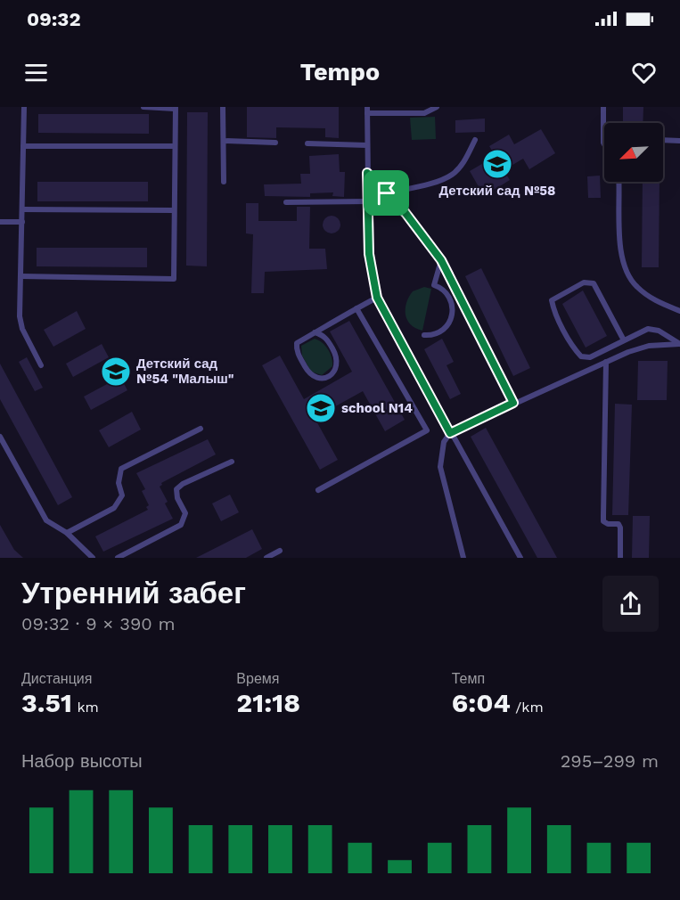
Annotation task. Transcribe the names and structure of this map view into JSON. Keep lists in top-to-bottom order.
{
  "places": {
    "school or university": ["Детский сад №58", "Детский сад №54 \"Малыш\"", "school N14"]
  },
  "north": "bottom left",
  "page": {
    "status": "09:32",
    "header": "Tempo",
    "heading": ["Утренний забег", "09:32 · 9 × 390 m"],
    "stats": [
      ["Дистанция", "3.51 km"],
      ["Время", "21:18"],
      ["Темп", "6:04 /km"]
    ],
    "chart": ["Набор высоты", "295–299 m"]
  }
}
